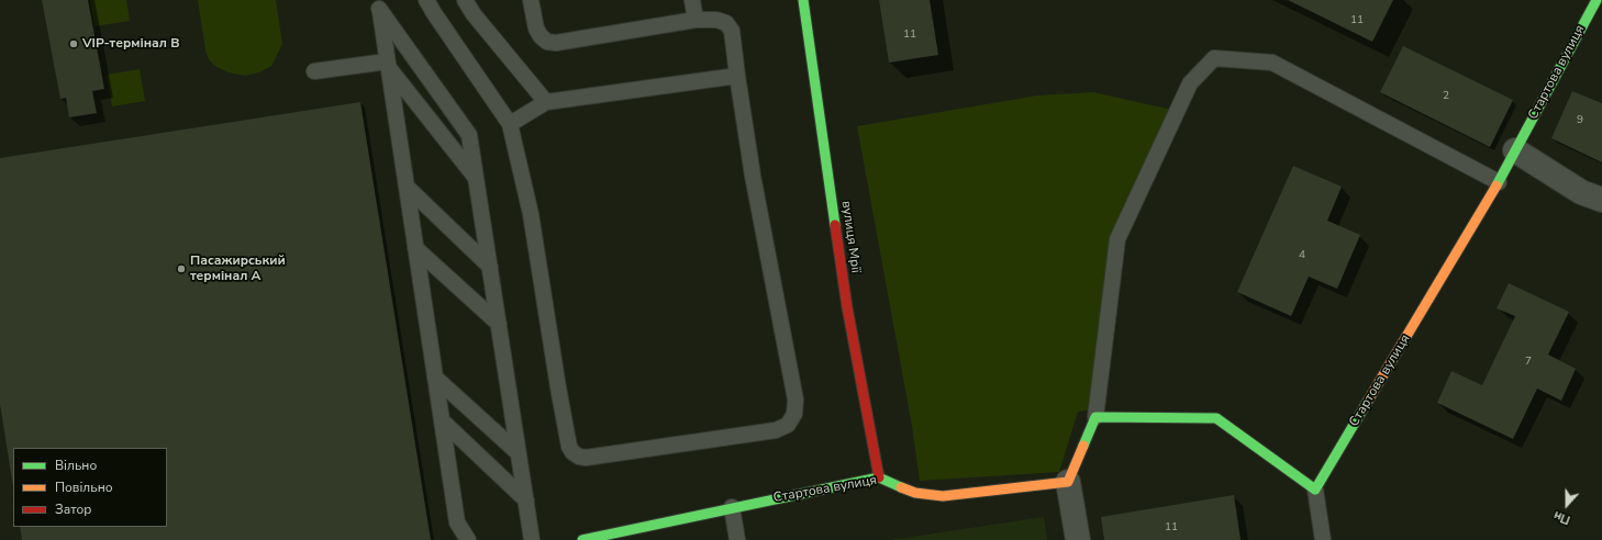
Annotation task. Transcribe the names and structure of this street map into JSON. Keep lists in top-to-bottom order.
{
  "streets": {
    "street": ["Стартова вулиця", "вулиця Мрії"]
  },
  "crossings": [
    ["Стартова вулиця", "вулиця Мрії"]
  ],
  "places": ["VIP-термінал B", "Пасажирський термінал A"],
  "house_numbers": [
    "11",
    "11",
    "2",
    "9",
    "4",
    "7",
    "11"
  ],
  "legend": ["Вільно", "Повільно", "Затор"],
  "north": "bottom"
}
